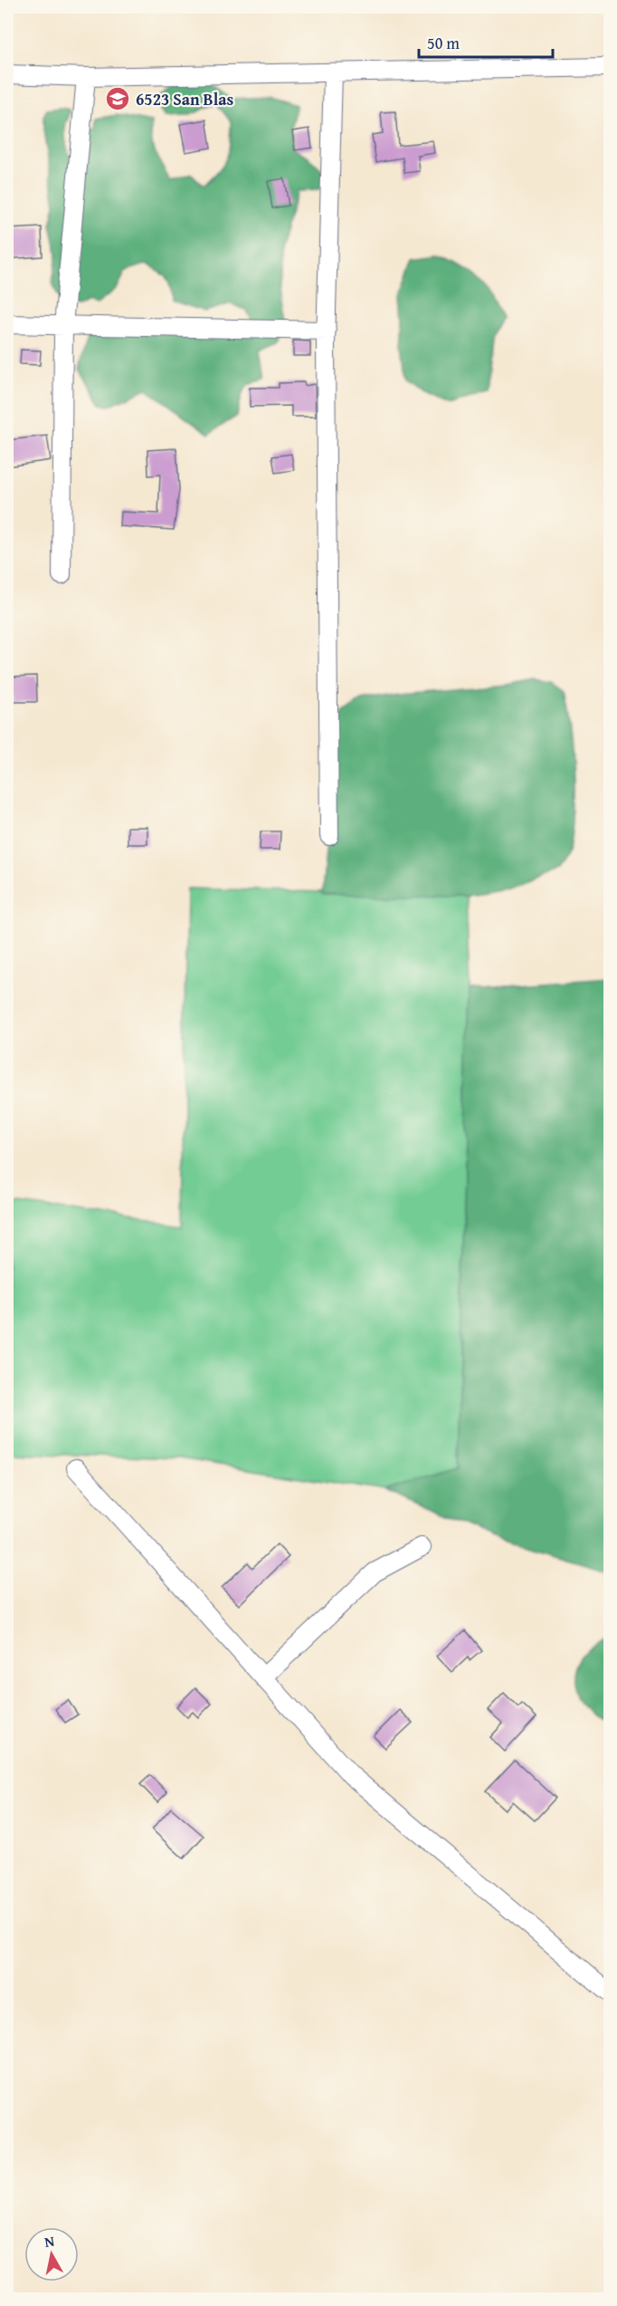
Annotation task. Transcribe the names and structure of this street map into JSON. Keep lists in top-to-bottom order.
{
  "places": {
    "school or university": ["6523 San Blas"]
  },
  "scale_bar": "50 m",
  "north": "top"
}
